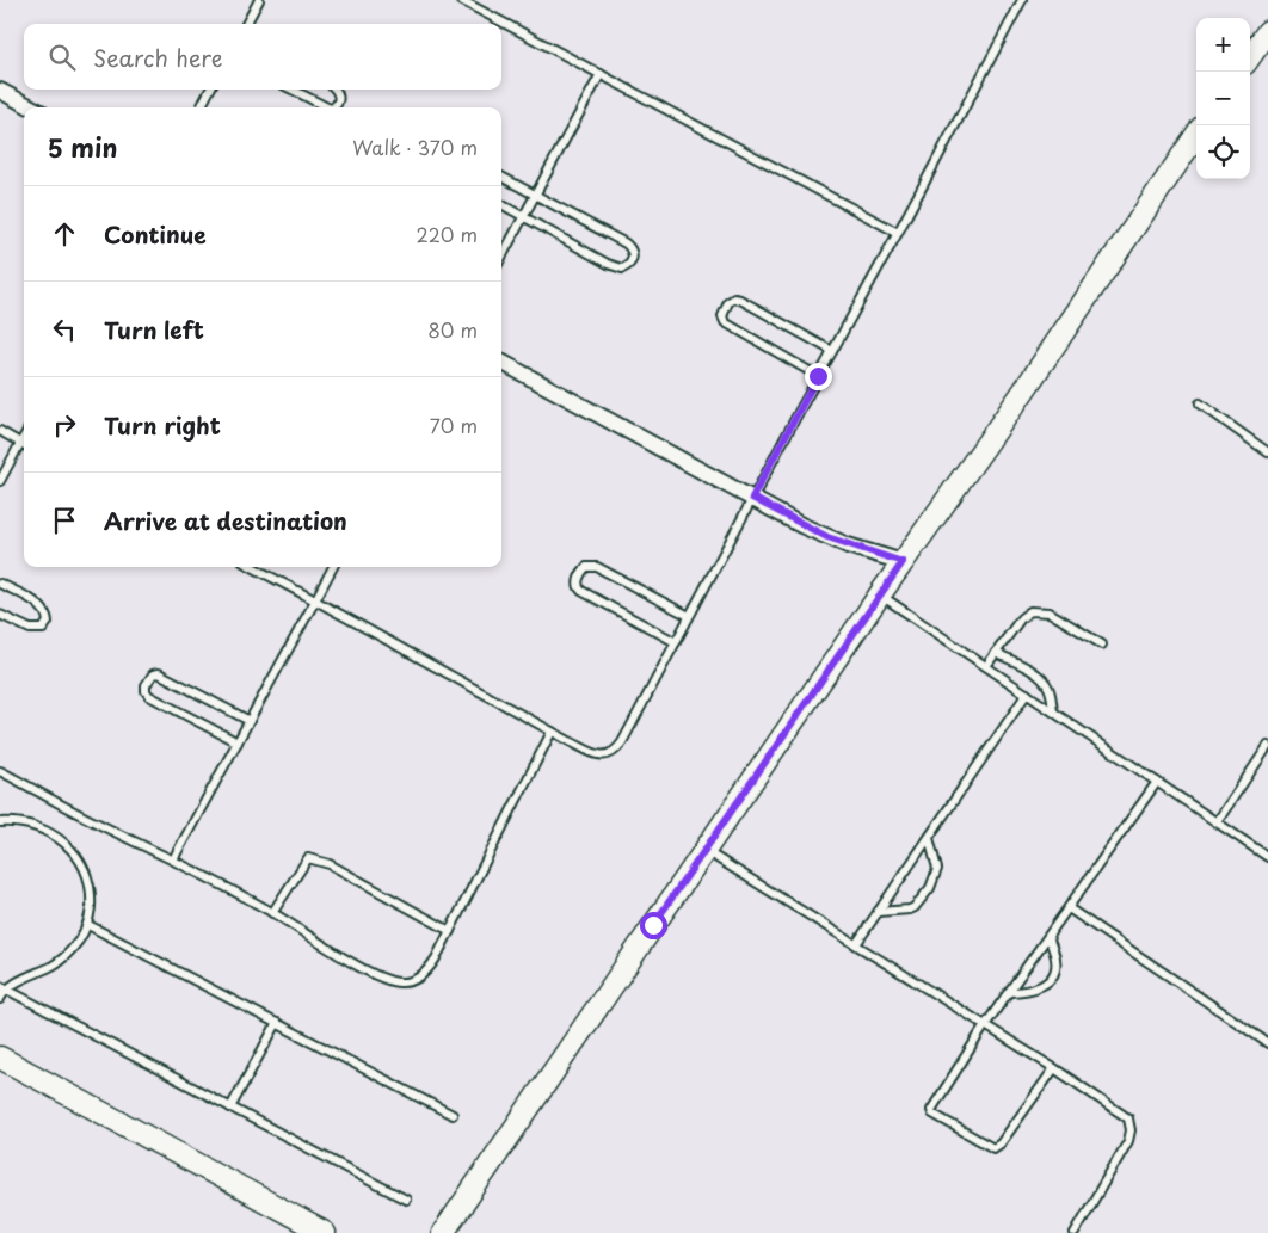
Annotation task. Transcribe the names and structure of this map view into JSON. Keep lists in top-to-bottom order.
{
  "page": {
    "map_buttons": ["+", "−"],
    "search": "Search here",
    "heading": ["5 min", "Walk · 370 m"],
    "list": [
      ["Continue", "220 m"],
      ["Turn left", "80 m"],
      ["Turn right", "70 m"],
      "Arrive at destination"
    ]
  }
}
